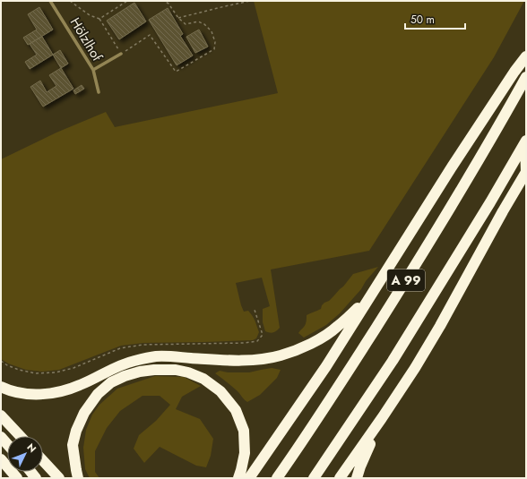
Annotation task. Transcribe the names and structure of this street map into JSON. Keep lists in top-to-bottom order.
{
  "streets": {
    "highway": ["A 99"],
    "lane": ["Hölzlhof"]
  },
  "scale_bar": "50 m",
  "north": "top right"
}
